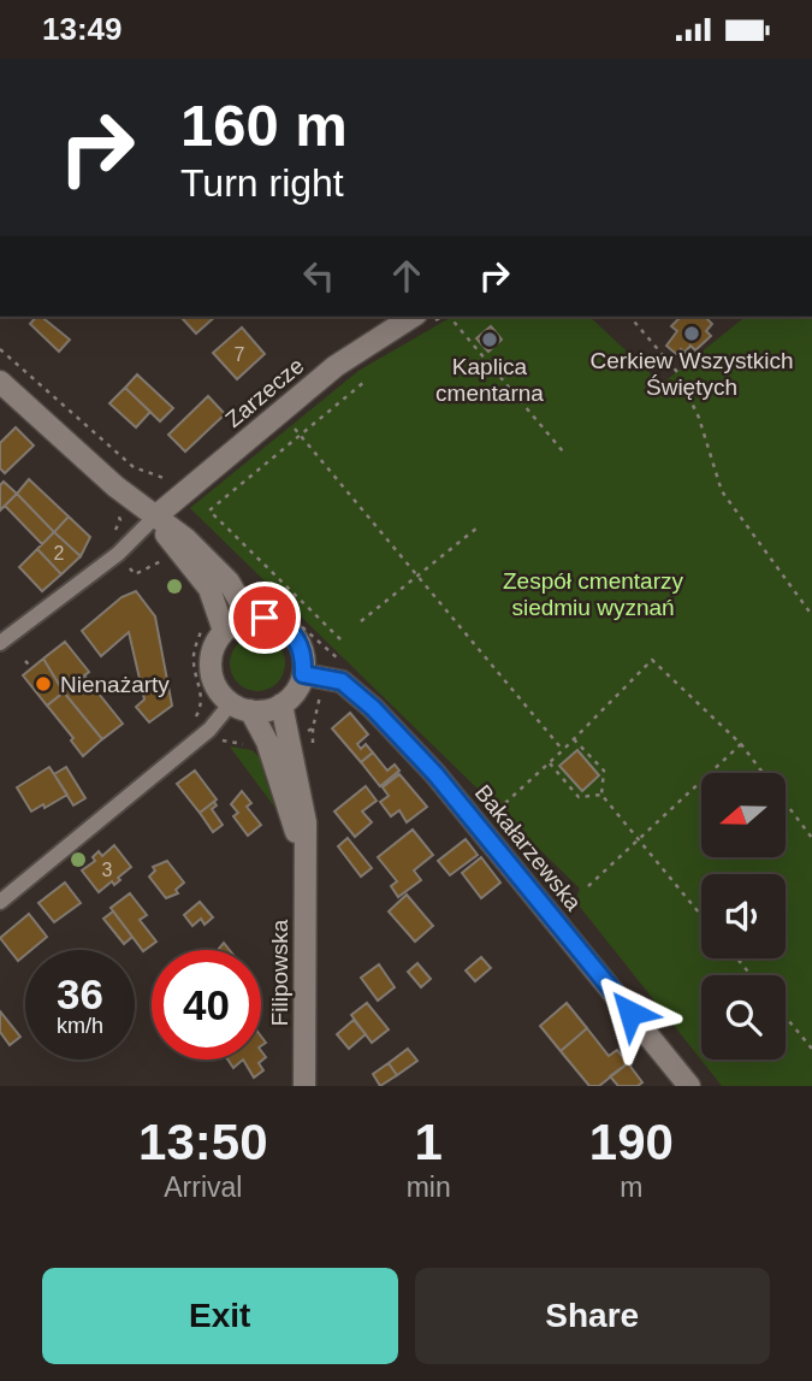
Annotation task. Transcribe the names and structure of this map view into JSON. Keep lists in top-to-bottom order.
{
  "streets": {
    "street": ["Zarzecze", "Bakałarzewska", "Filipowska"]
  },
  "crossings": [
    ["Bakałarzewska", "Filipowska"]
  ],
  "parks": ["Zespół cmentarzy siedmiu wyznań"],
  "places": ["Cerkiew Wszystkich Świętych", "Kaplica cmentarna", "Nienażarty"],
  "house_numbers": ["7", "2", "3"],
  "north": "left",
  "page": {
    "status": "13:49",
    "turn": ["160 m", "Turn right"],
    "speed": "36 km/h",
    "limit": "40",
    "eta": [
      "13:50",
      "Arrival",
      "1",
      "min",
      "190",
      "m"
    ],
    "buttons": ["Exit", "Share"]
  }
}
